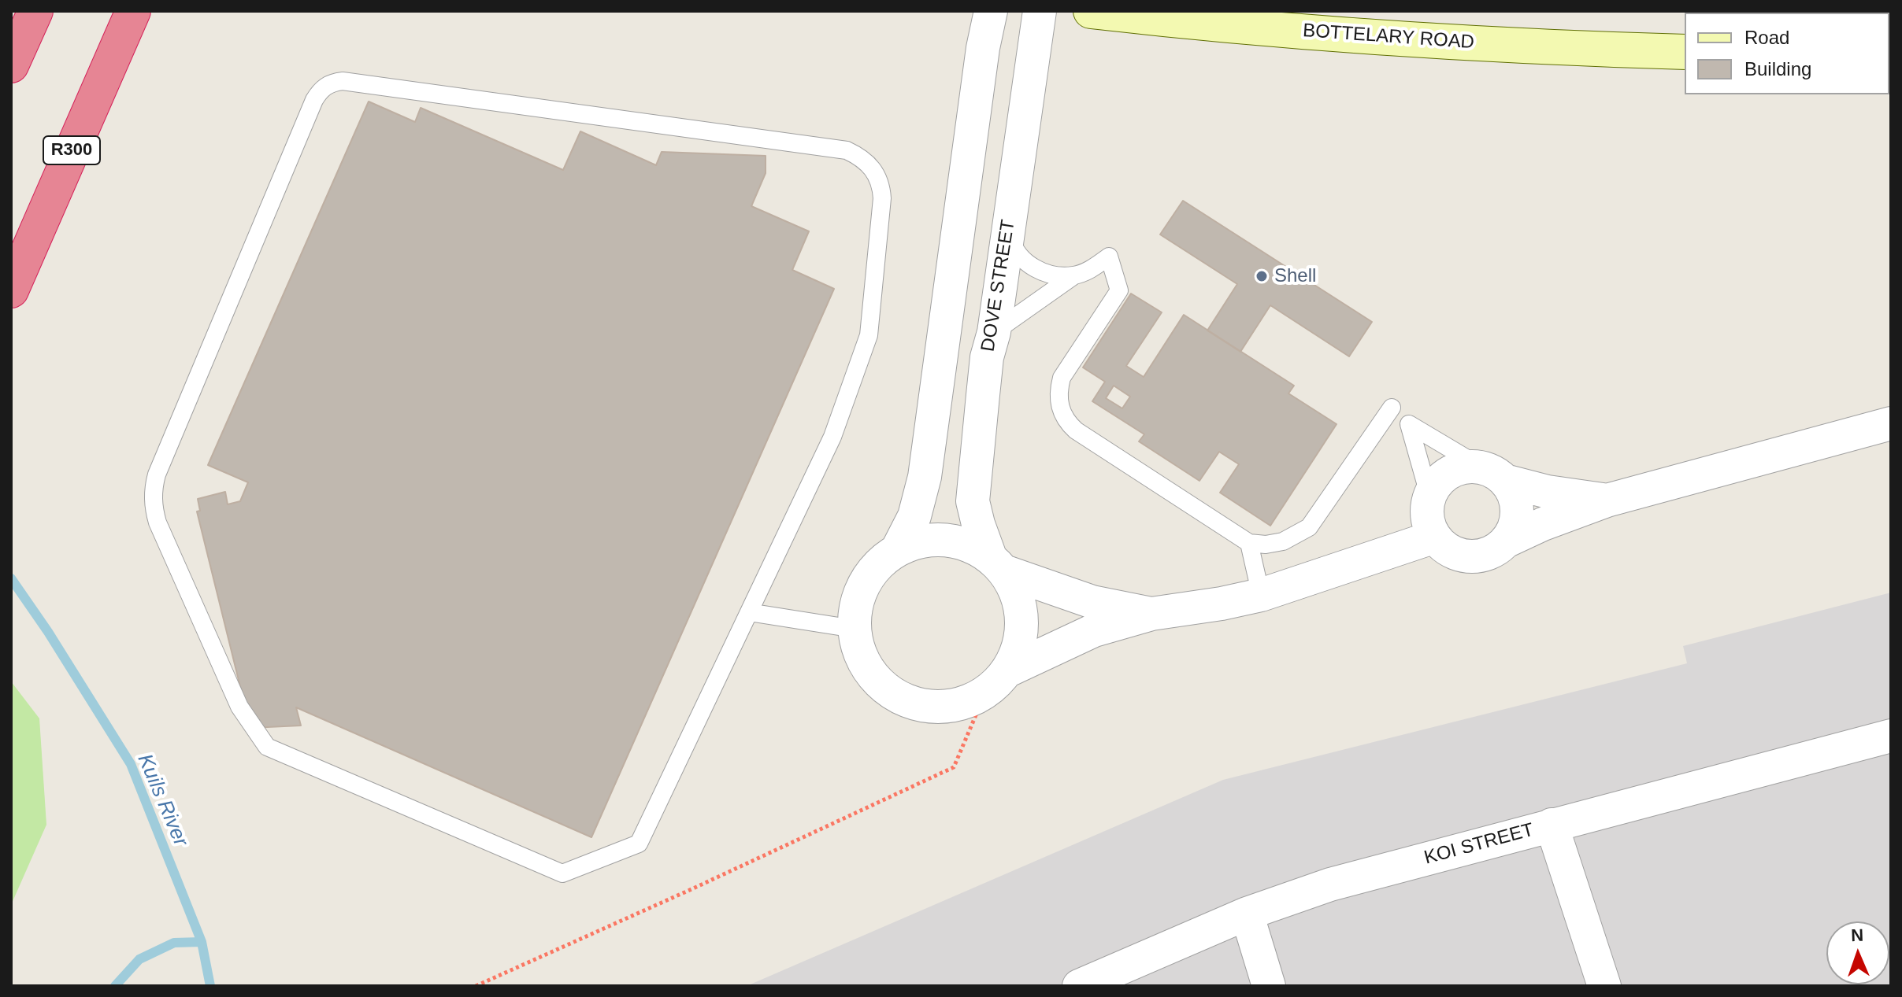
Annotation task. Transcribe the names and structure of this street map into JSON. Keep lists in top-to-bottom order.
{
  "streets": {
    "highway": ["R300"],
    "main road": ["BOTTELARY ROAD"],
    "street": ["DOVE STREET", "KOI STREET"]
  },
  "water": ["Kuils River"],
  "places": ["Shell"],
  "legend": ["Road", "Building"],
  "north": "top"
}
